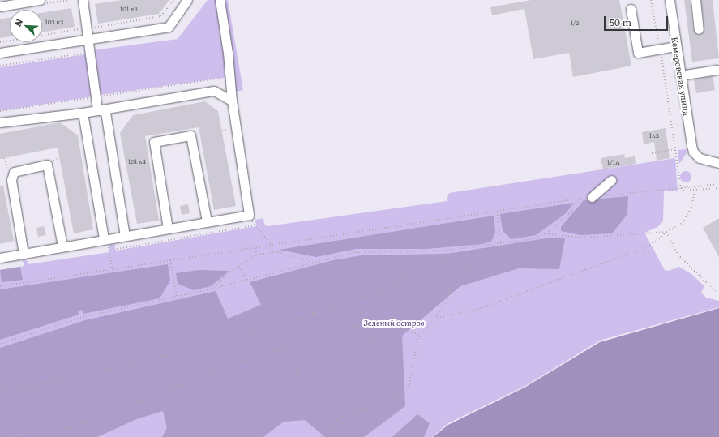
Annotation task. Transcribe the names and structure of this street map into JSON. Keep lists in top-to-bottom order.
{
  "streets": {
    "street": ["Кемеровская улица"]
  },
  "parks": ["Зеленый остров"],
  "house_numbers": [
    "101 к3",
    "103 к3",
    "1/2",
    "1к3",
    "101 к4",
    "1/1А"
  ],
  "scale_bar": "50 m",
  "north": "top left"
}
